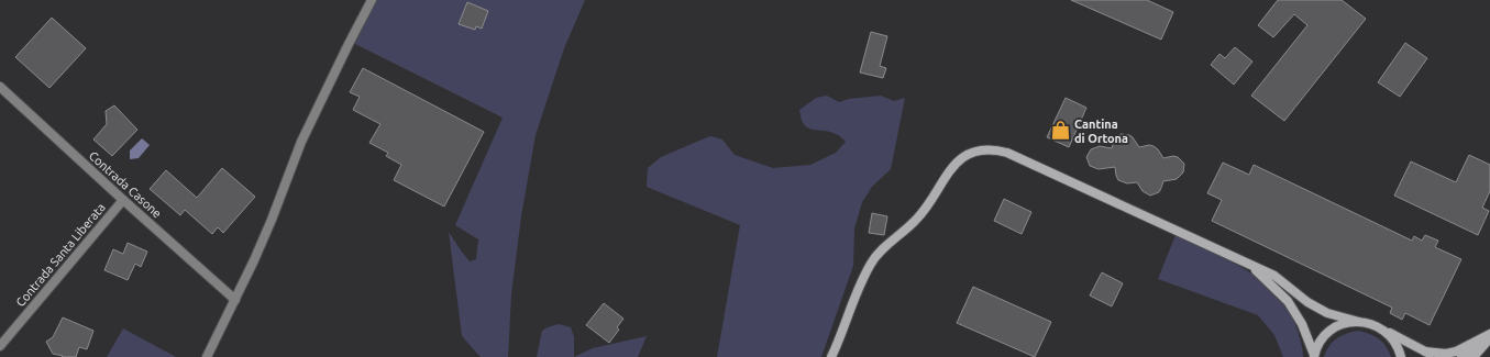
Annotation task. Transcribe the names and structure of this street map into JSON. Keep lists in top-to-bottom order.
{
  "streets": {
    "street": ["Contrada Casone", "Contrada Santa Liberata"]
  },
  "crossings": [
    ["Contrada Casone", "Contrada Santa Liberata"]
  ],
  "places": {
    "shop": ["Cantina di Ortona"]
  }
}
